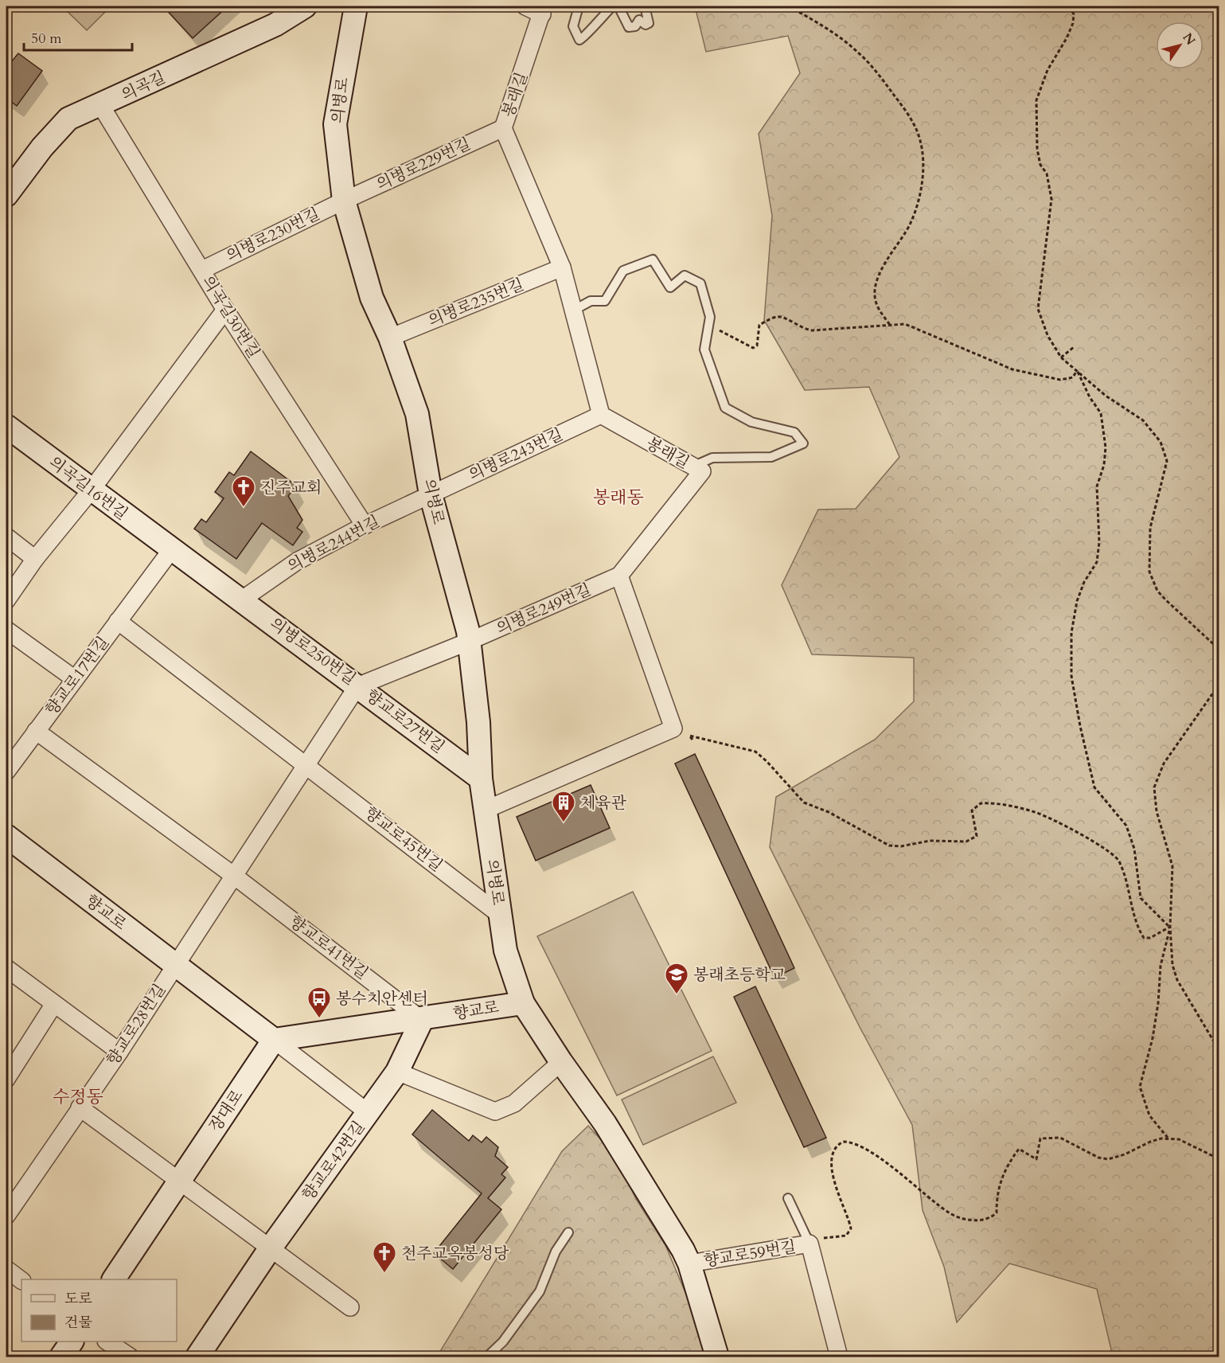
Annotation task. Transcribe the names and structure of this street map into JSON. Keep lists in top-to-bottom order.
{
  "streets": {
    "street": [
      "의곡길",
      "봉래길",
      "의병로",
      "의병로229번길",
      "의병로230번길",
      "의병로235번길",
      "의곡길30번길",
      "의병로243번길",
      "의곡길16번길",
      "의병로244번길",
      "의병로249번길",
      "의병로250번길",
      "향교로17번길",
      "향교로27번길",
      "향교로45번길",
      "향교로",
      "향교로41번길",
      "향교로28번길",
      "장대로",
      "향교로42번길",
      "향교로59번길"
    ]
  },
  "crossings": [
    ["의곡길", "의곡길30번길"],
    ["봉래길", "의병로229번길"],
    ["봉래길", "의병로235번길"],
    ["봉래길", "의병로243번길"],
    ["봉래길", "의병로249번길"],
    ["의병로", "의병로229번길"],
    ["의병로", "의병로230번길"],
    ["의병로", "의병로235번길"],
    ["의병로", "의병로243번길"],
    ["의병로", "의병로244번길"],
    ["의병로", "의병로249번길"],
    ["의병로", "의병로250번길"],
    ["의병로", "향교로27번길"],
    ["의병로", "향교로45번길"],
    ["의병로", "향교로"],
    ["의병로229번길", "의병로230번길"],
    ["의병로230번길", "의곡길30번길"],
    ["의곡길30번길", "의병로244번길"],
    ["의병로243번길", "의병로244번길"],
    ["의곡길16번길", "의병로250번길"],
    ["의곡길16번길", "향교로17번길"],
    ["의병로244번길", "의병로250번길"],
    ["의병로249번길", "의병로250번길"],
    ["의병로250번길", "향교로17번길"],
    ["의병로250번길", "향교로27번길"],
    ["향교로17번길", "향교로27번길"],
    ["향교로17번길", "향교로45번길"],
    ["향교로17번길", "향교로41번길"],
    ["향교로27번길", "향교로45번길"],
    ["향교로27번길", "향교로"],
    ["향교로27번길", "향교로41번길"],
    ["향교로27번길", "향교로28번길"],
    ["향교로", "향교로41번길"],
    ["향교로", "향교로28번길"],
    ["향교로", "장대로"],
    ["향교로", "향교로42번길"],
    ["향교로41번길", "향교로42번길"]
  ],
  "districts": ["봉래동", "수정동"],
  "places": {
    "church": ["진주교회", "천주교옥봉성당"],
    "building": ["체육관"],
    "school or university": ["봉래초등학교"],
    "bus stop": ["봉수치안센터"]
  },
  "legend": ["도로", "건물"],
  "scale_bar": "50 m",
  "north": "top right"
}
